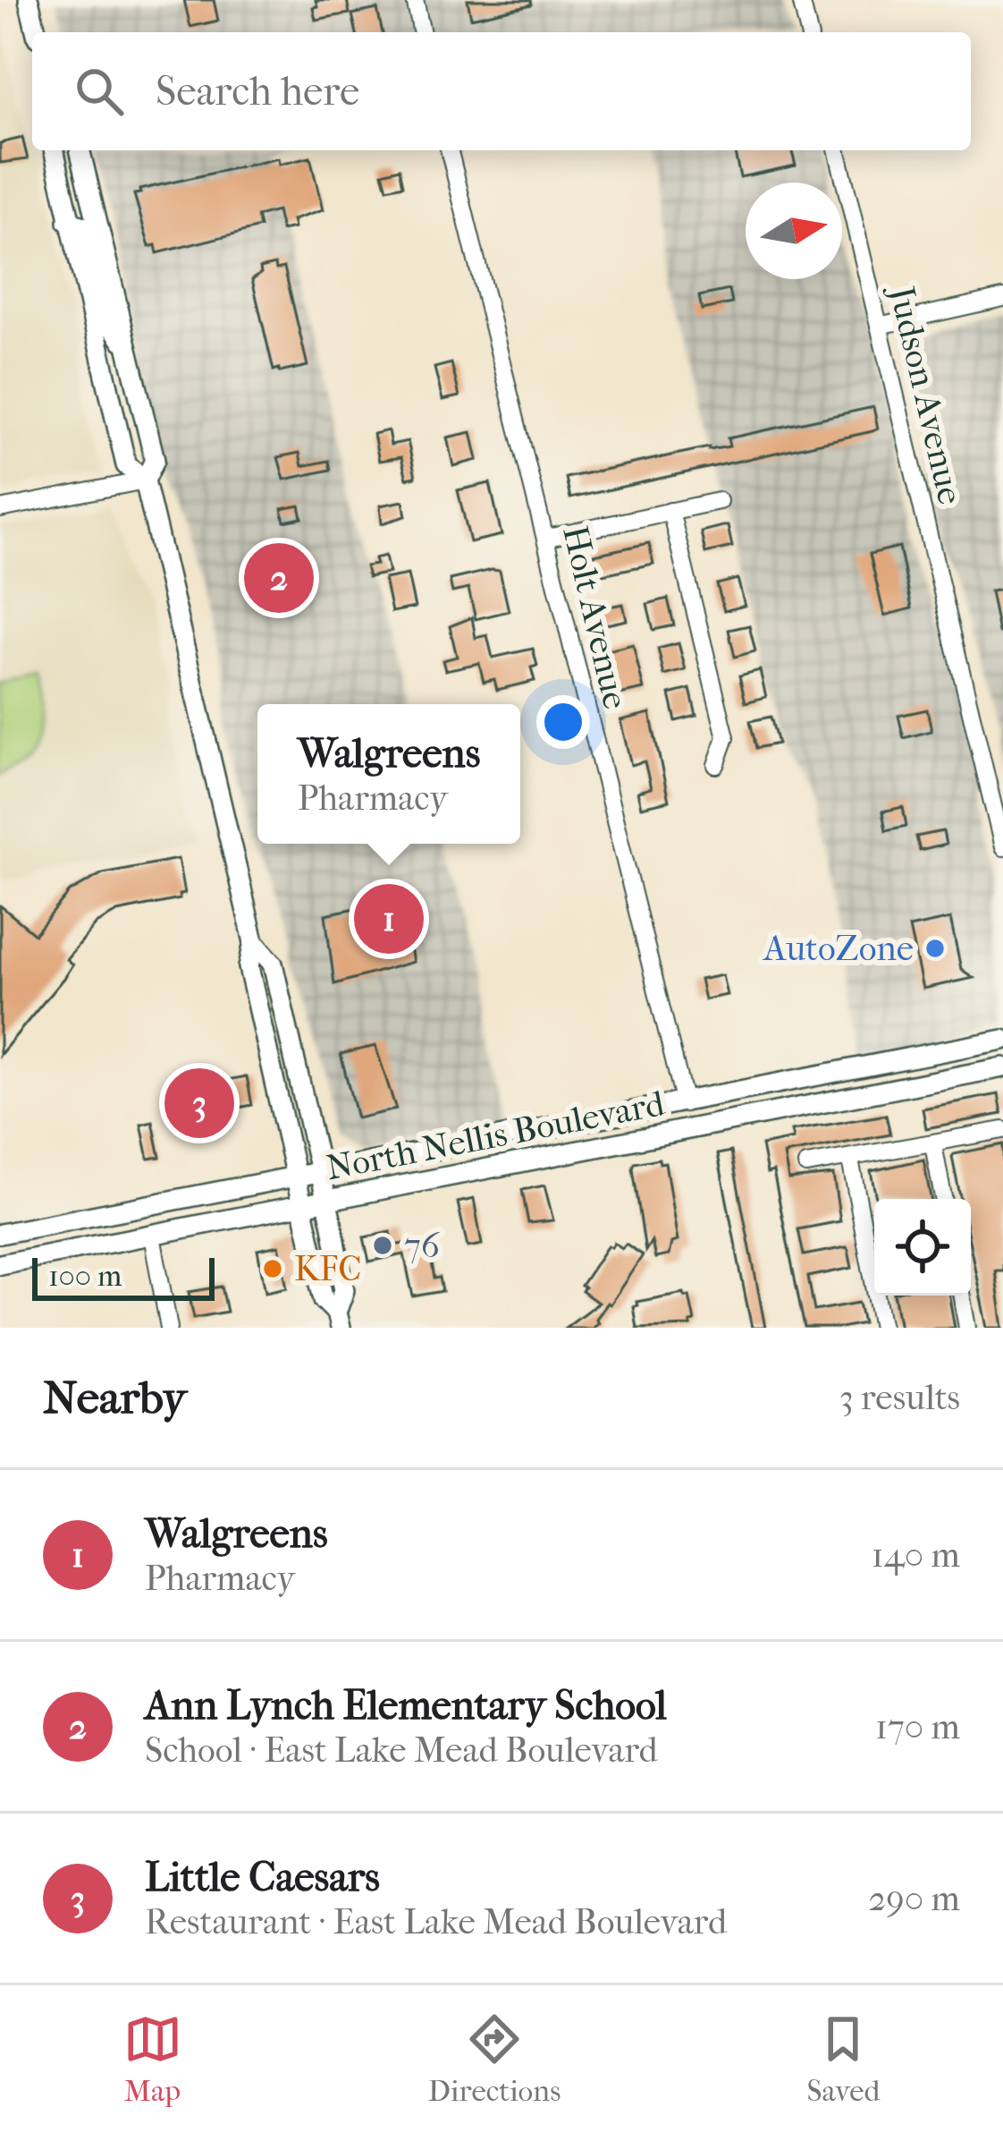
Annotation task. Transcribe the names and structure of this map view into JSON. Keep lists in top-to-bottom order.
{
  "streets": {
    "main road": ["North Nellis Boulevard"],
    "street": ["Judson Avenue", "Holt Avenue"]
  },
  "crossings": [
    ["Holt Avenue", "North Nellis Boulevard"]
  ],
  "places": ["AutoZone", "76", "KFC"],
  "scale_bar": "100 m",
  "north": "right",
  "page": {
    "search": "Search here",
    "pins": ["2", "1", "3"],
    "popup": ["Walgreens", "Pharmacy"],
    "scale": "100 m",
    "heading": ["Nearby", "3 results"],
    "list": [
      {
        "mark": "1",
        "name": "Walgreens",
        "note": "Pharmacy",
        "value": "140 m"
      },
      {
        "mark": "2",
        "name": "Ann Lynch Elementary School",
        "note": "School · East Lake Mead Boulevard",
        "value": "170 m"
      },
      {
        "mark": "3",
        "name": "Little Caesars",
        "note": "Restaurant · East Lake Mead Boulevard",
        "value": "290 m"
      }
    ],
    "nav": ["Map", "Directions", "Saved"]
  }
}
